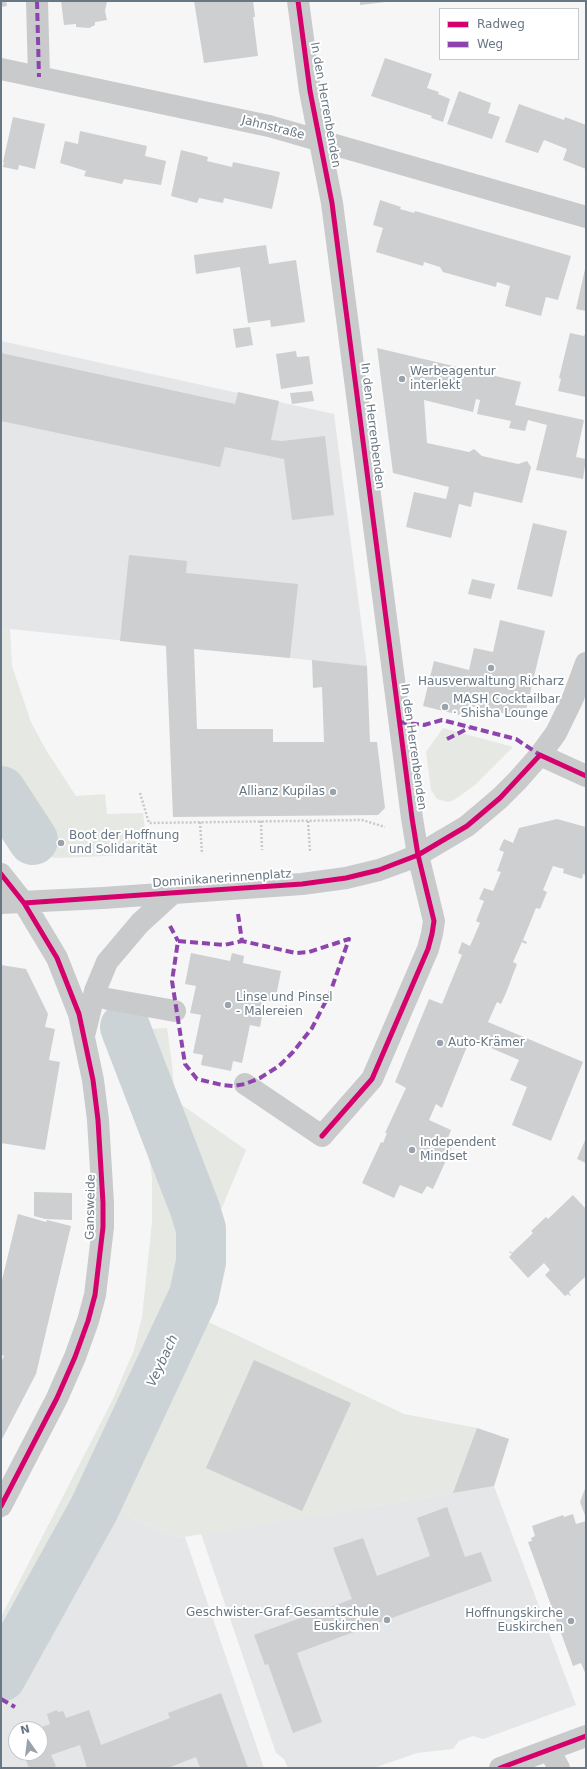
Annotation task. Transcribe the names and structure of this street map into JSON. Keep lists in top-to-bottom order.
{
  "streets": {
    "street": [
      "In den Herrenbenden",
      "Jahnstraße",
      "Dominikanerinnenplatz",
      "Gansweide"
    ]
  },
  "crossings": [
    ["In den Herrenbenden", "Jahnstraße"],
    ["In den Herrenbenden", "Dominikanerinnenplatz"],
    ["Dominikanerinnenplatz", "Gansweide"]
  ],
  "water": ["Veybach"],
  "places": [
    "Werbeagentur interlekt",
    "Hausverwaltung Richarz",
    "MASH Cocktailbar · Shisha Lounge",
    "Allianz Kupilas",
    "Boot der Hoffnung und Solidarität",
    "Linse und Pinsel - Malereien",
    "Auto-Krämer",
    "Independent Mindset",
    "Geschwister-Graf-Gesamtschule Euskirchen",
    "Hoffnungskirche Euskirchen"
  ],
  "legend": ["Radweg", "Weg"],
  "north": "top"
}
